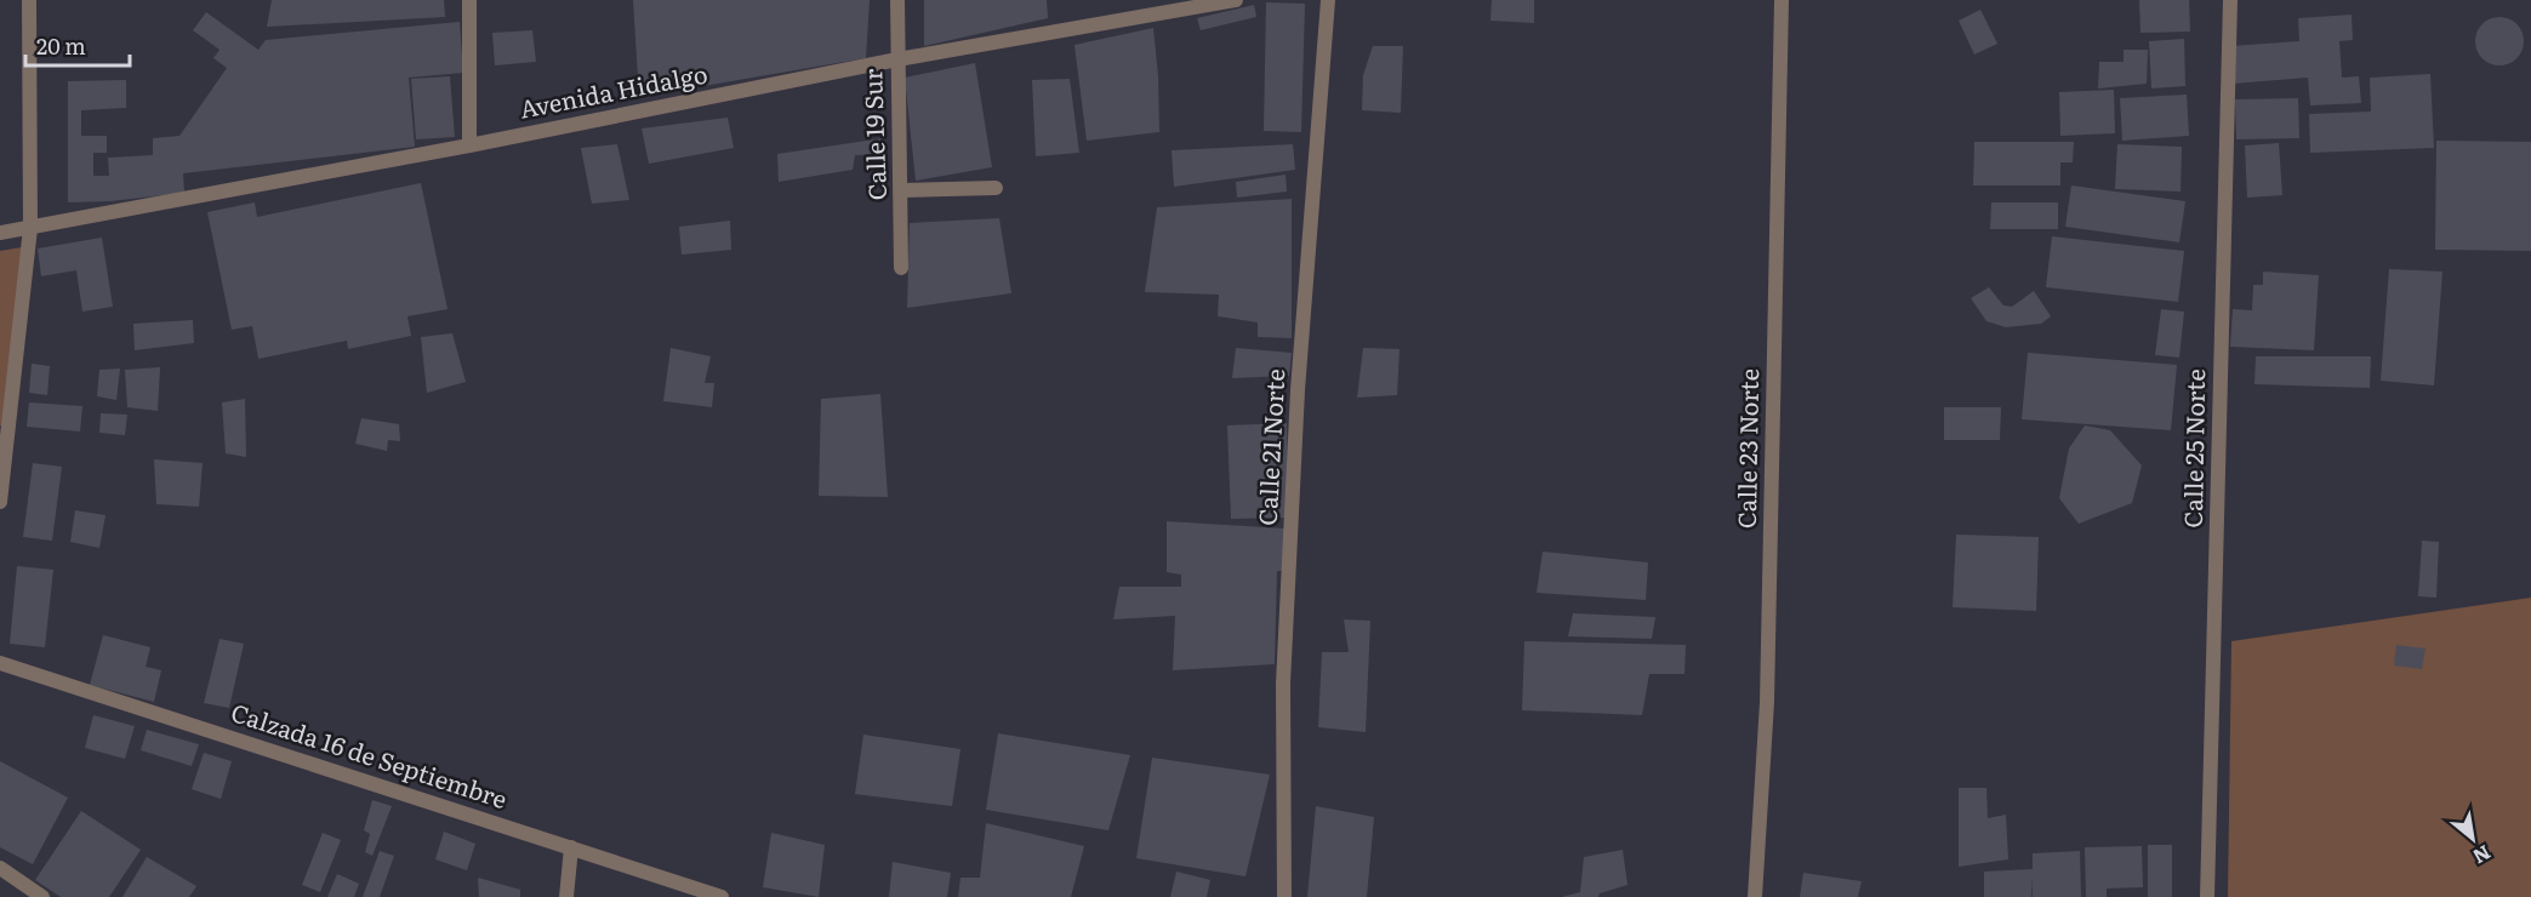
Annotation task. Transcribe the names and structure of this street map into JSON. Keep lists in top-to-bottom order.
{
  "streets": {
    "street": [
      "Avenida Hidalgo",
      "Calle 19 Sur",
      "Calle 21 Norte",
      "Calle 23 Norte",
      "Calle 25 Norte",
      "Calzada 16 de Septiembre"
    ]
  },
  "crossings": [
    ["Avenida Hidalgo", "Calle 19 Sur"]
  ],
  "scale_bar": "20 m",
  "north": "bottom right"
}
